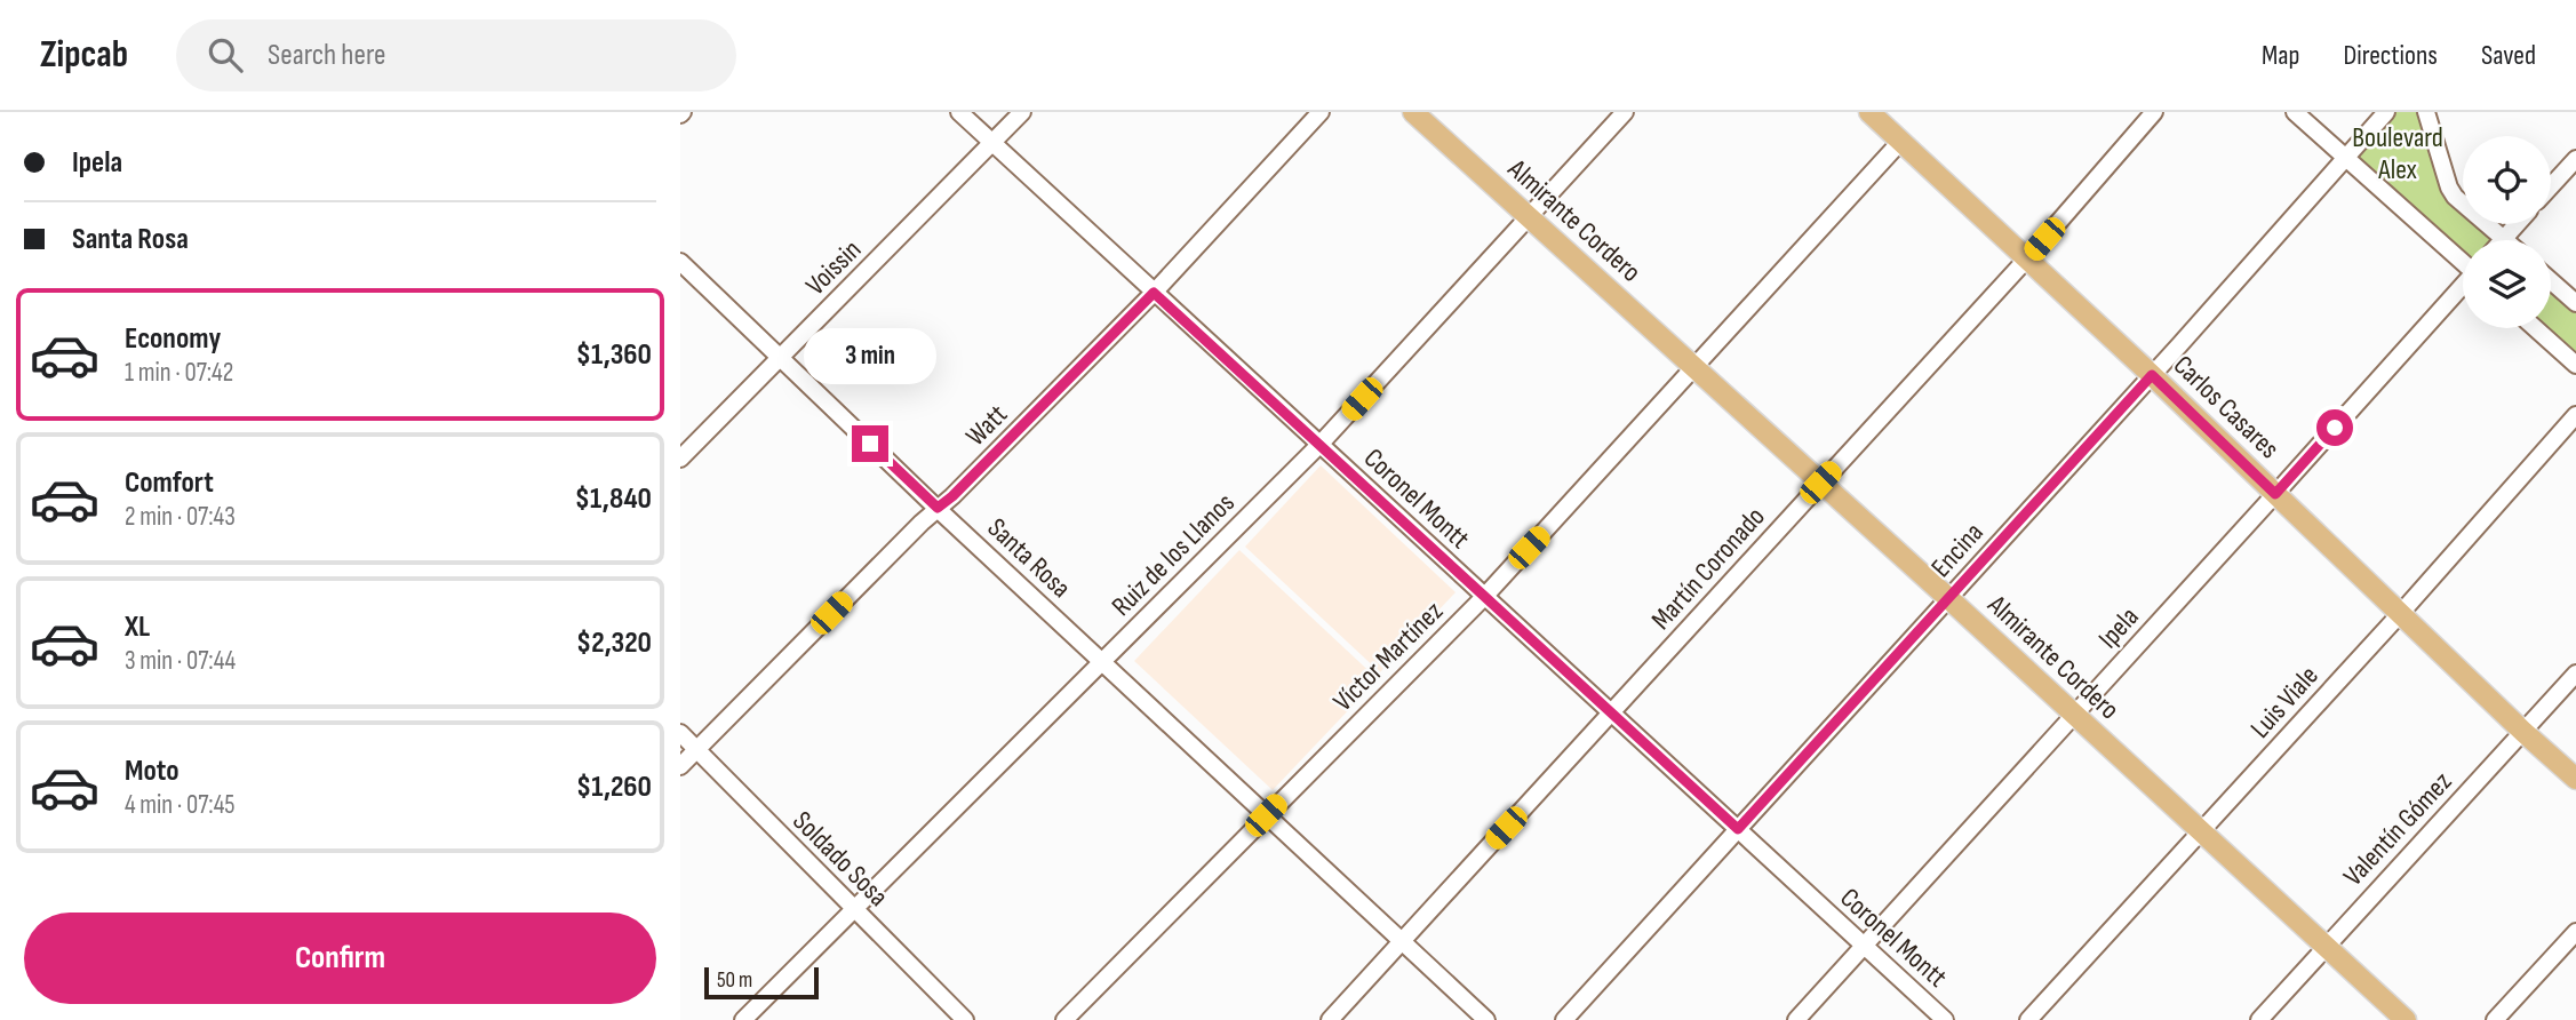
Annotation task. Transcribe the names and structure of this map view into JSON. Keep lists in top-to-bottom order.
{
  "streets": {
    "main road": ["Almirante Cordero", "Carlos Casares"],
    "street": [
      "Voissin",
      "Watt",
      "Coronel Montt",
      "Encina",
      "Ruiz de los Llanos",
      "Santa Rosa",
      "Martín Coronado",
      "Ipela",
      "Víctor Martínez",
      "Luis Viale",
      "Valentín Gómez",
      "Soldado Sosa"
    ]
  },
  "crossings": [
    ["Almirante Cordero", "Encina"],
    ["Almirante Cordero", "Ruiz de los Llanos"],
    ["Almirante Cordero", "Martín Coronado"],
    ["Almirante Cordero", "Ipela"],
    ["Almirante Cordero", "Víctor Martínez"],
    ["Almirante Cordero", "Luis Viale"],
    ["Almirante Cordero", "Valentín Gómez"],
    ["Voissin", "Coronel Montt"],
    ["Voissin", "Santa Rosa"],
    ["Carlos Casares", "Encina"],
    ["Carlos Casares", "Martín Coronado"],
    ["Carlos Casares", "Ipela"],
    ["Carlos Casares", "Víctor Martínez"],
    ["Carlos Casares", "Luis Viale"],
    ["Carlos Casares", "Valentín Gómez"],
    ["Watt", "Coronel Montt"],
    ["Watt", "Santa Rosa"],
    ["Watt", "Soldado Sosa"],
    ["Coronel Montt", "Encina"],
    ["Coronel Montt", "Ruiz de los Llanos"],
    ["Coronel Montt", "Martín Coronado"],
    ["Coronel Montt", "Ipela"],
    ["Coronel Montt", "Víctor Martínez"],
    ["Ruiz de los Llanos", "Santa Rosa"],
    ["Ruiz de los Llanos", "Soldado Sosa"],
    ["Santa Rosa", "Martín Coronado"],
    ["Santa Rosa", "Víctor Martínez"]
  ],
  "parks": ["Boulevard Alex"],
  "scale_bar": "50 m",
  "page": {
    "header": "Zipcab",
    "search": "Search here",
    "nav": ["Map", "Directions", "Saved"],
    "banner": ["Ipela", "Santa Rosa"],
    "list": [
      {
        "name": "Economy",
        "note": "1 min · 07:42",
        "value": "$1,360"
      },
      {
        "name": "Comfort",
        "note": "2 min · 07:43",
        "value": "$1,840"
      },
      {
        "name": "XL",
        "note": "3 min · 07:44",
        "value": "$2,320"
      },
      {
        "name": "Moto",
        "note": "4 min · 07:45",
        "value": "$1,260"
      }
    ],
    "bubble": "3 min",
    "buttons": "Confirm",
    "scale": "50 m"
  }
}
